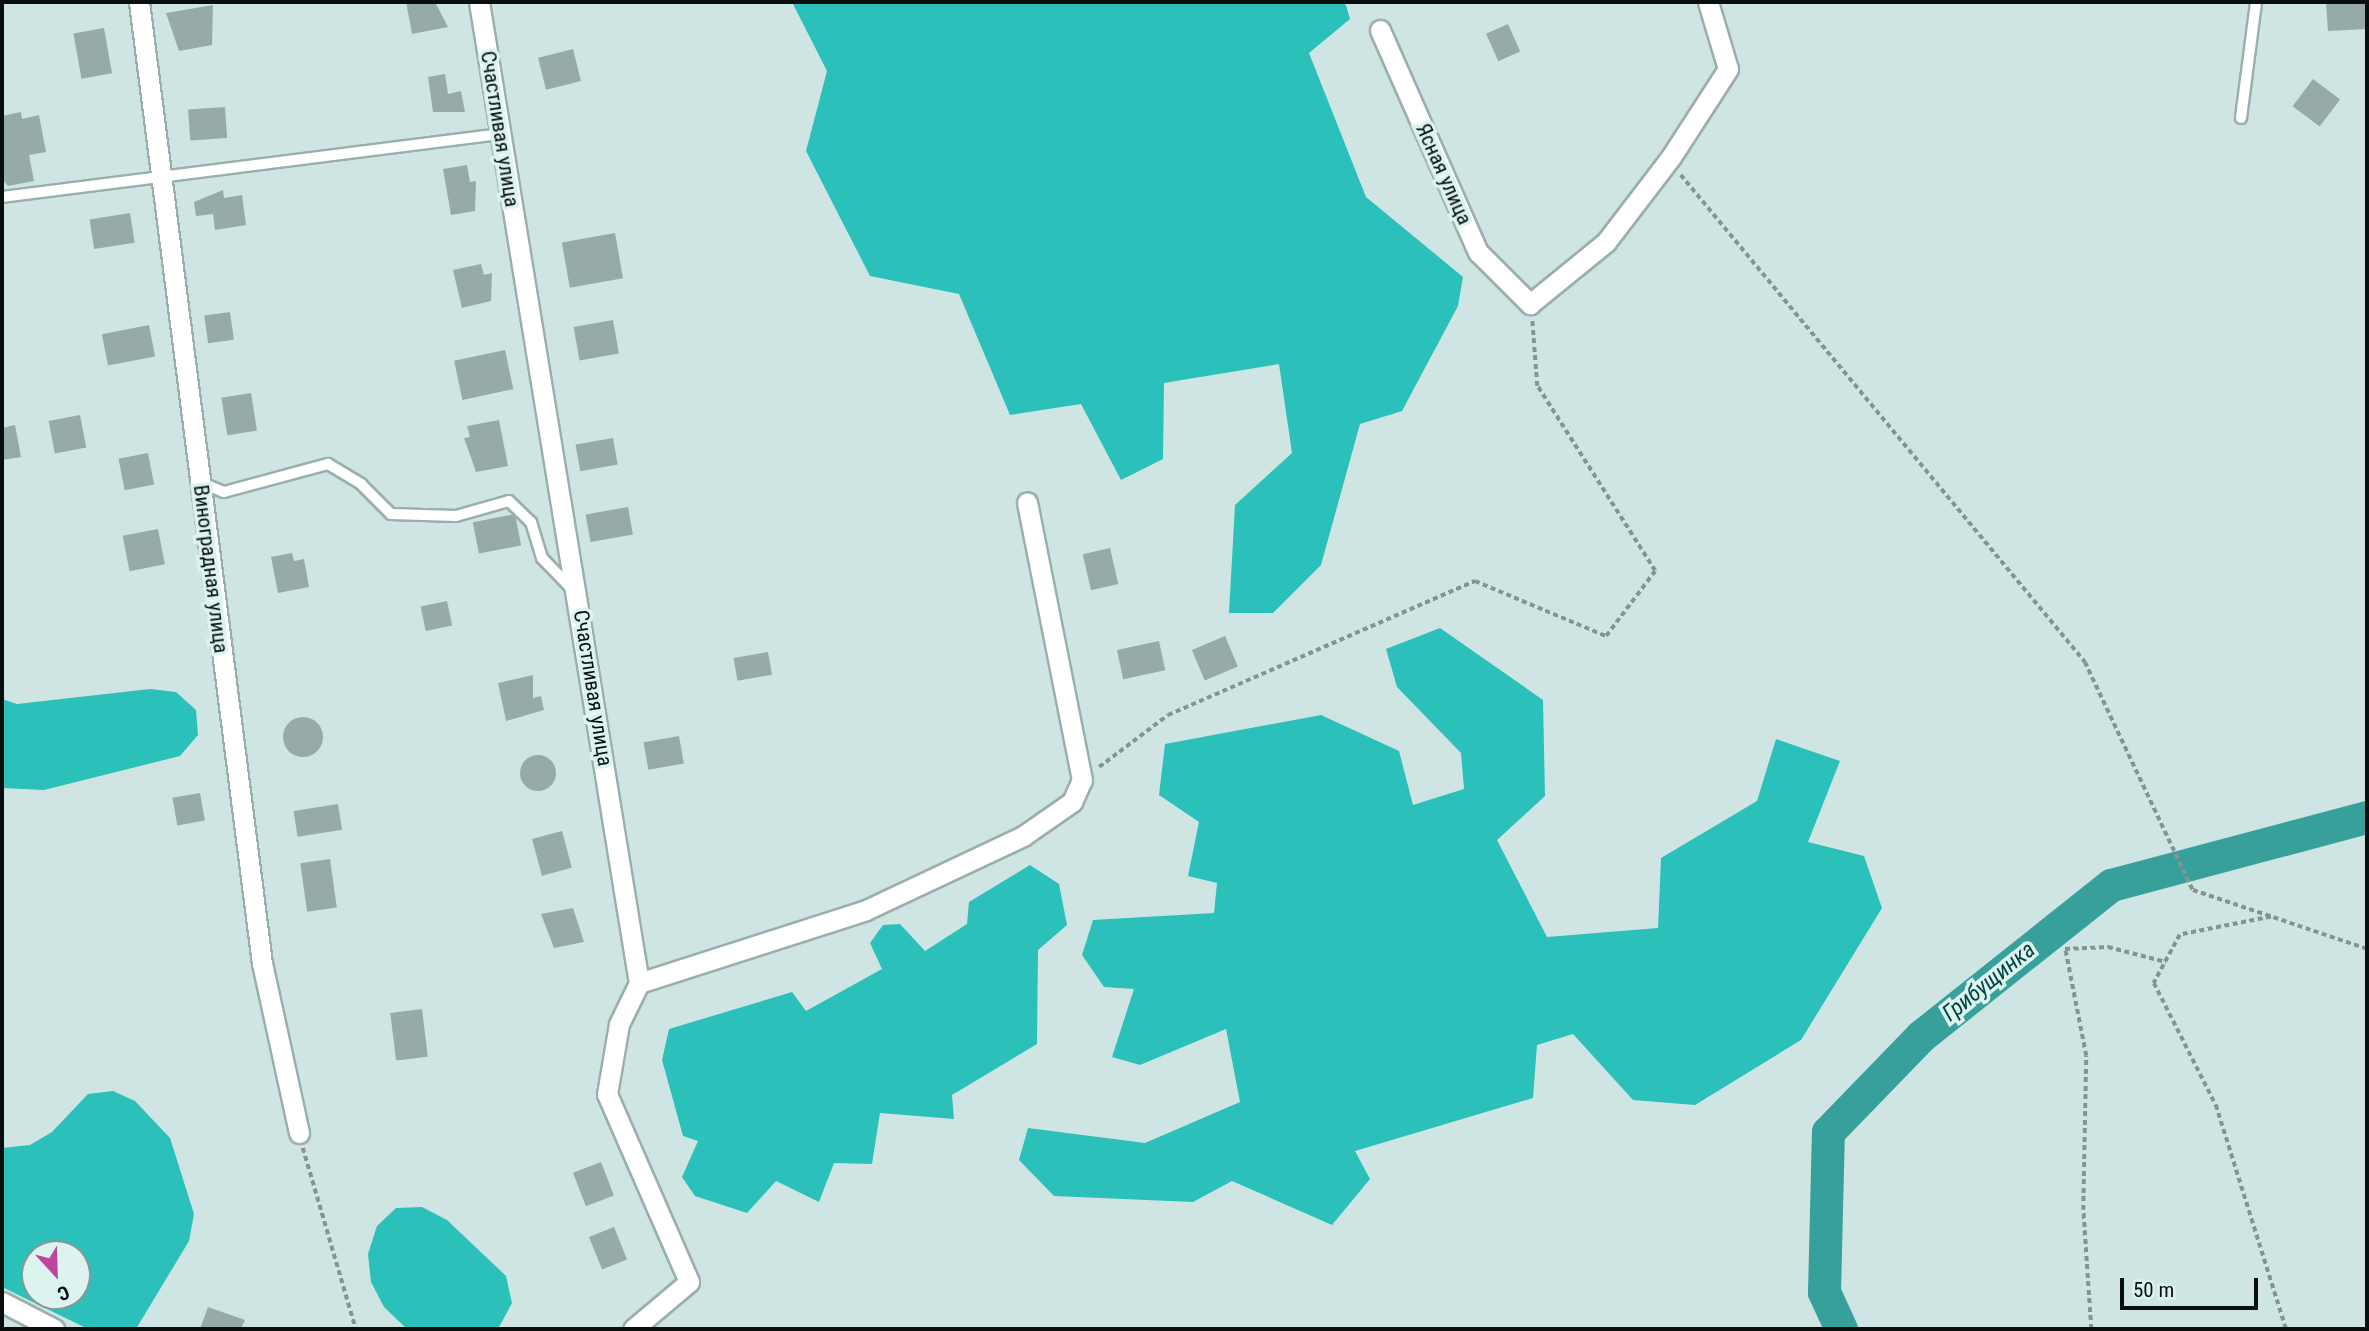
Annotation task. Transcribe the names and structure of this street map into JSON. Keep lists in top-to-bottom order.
{
  "streets": {
    "street": ["Счастливая улица", "Ясная улица", "Виноградная улица"]
  },
  "water": ["Грибущинка"],
  "scale_bar": "50 m",
  "north": "bottom"
}
